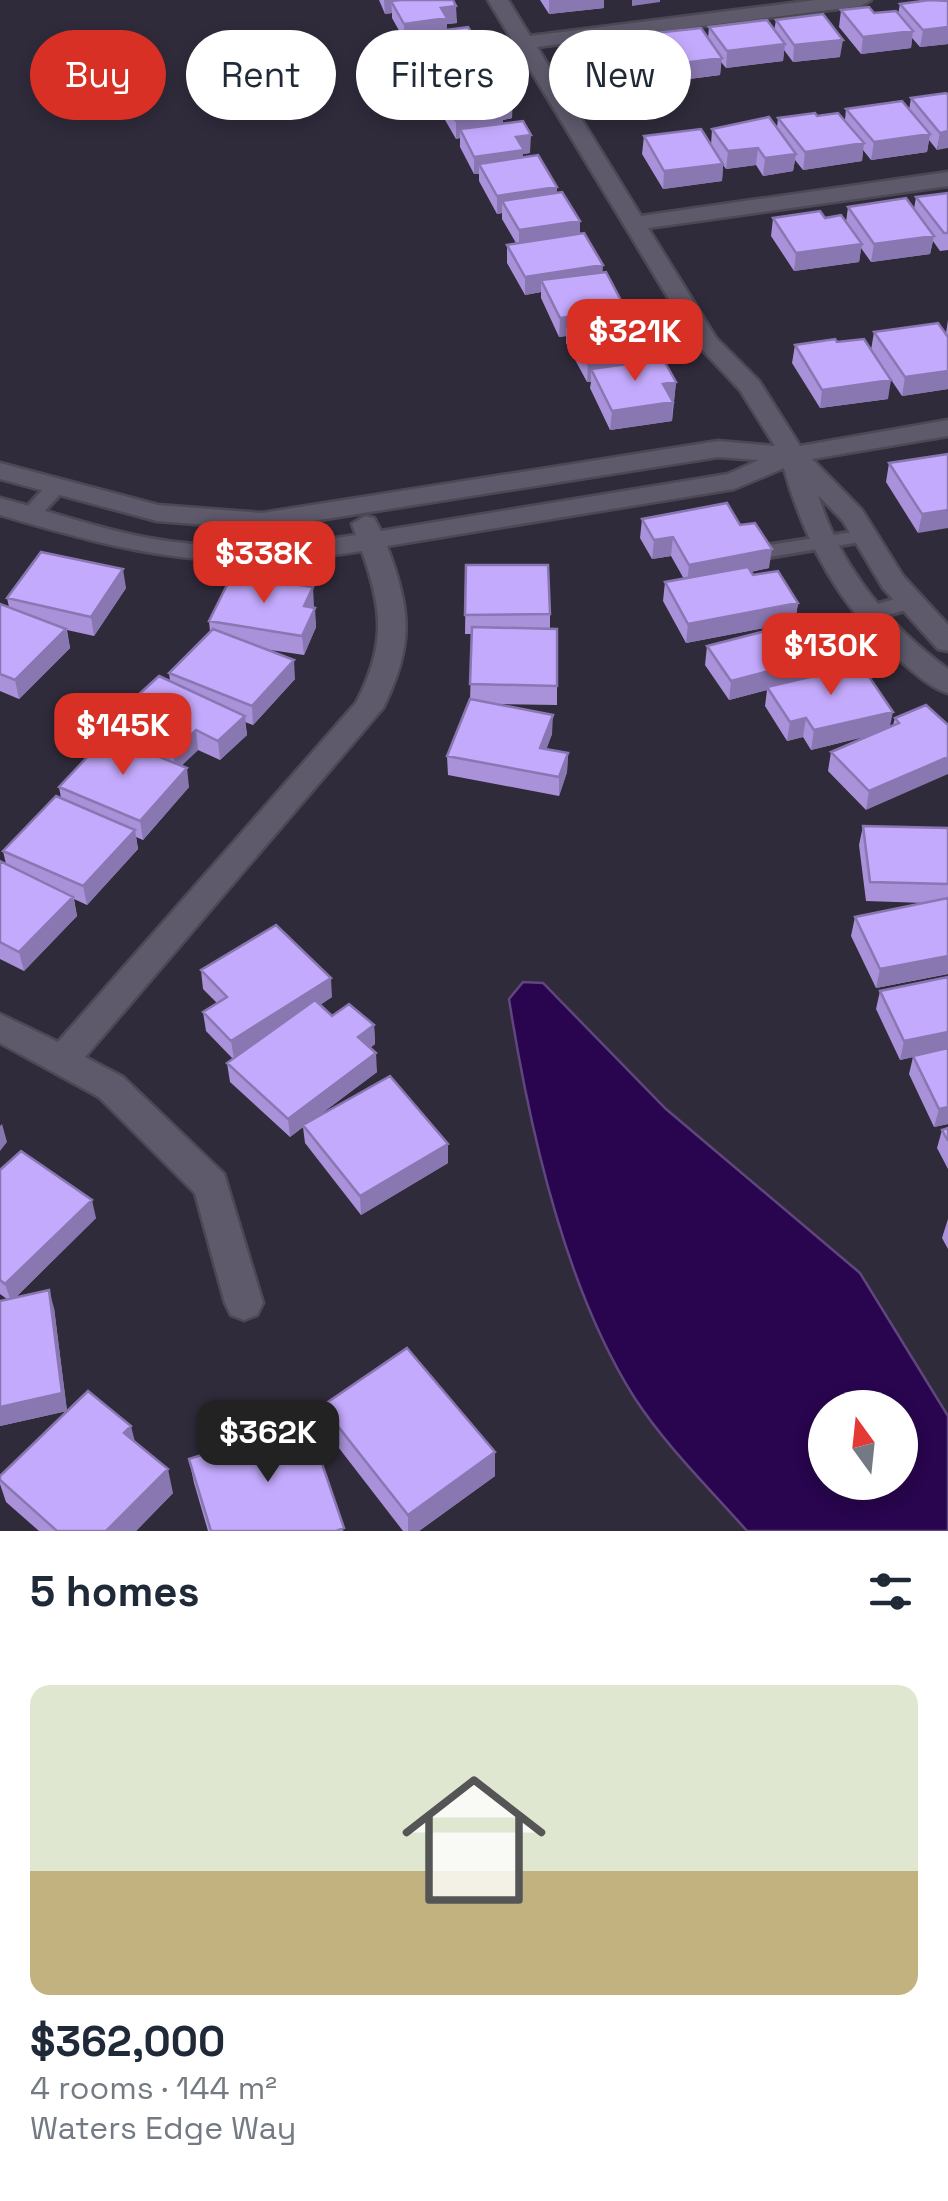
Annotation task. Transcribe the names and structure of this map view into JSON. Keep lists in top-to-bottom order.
{
  "north": "top",
  "page": {
    "chip": [
      "Buy",
      "Rent",
      "Filters",
      "New"
    ],
    "price": [
      "$321K",
      "$338K",
      "$130K",
      "$145K",
      "$362K"
    ],
    "heading": "5 homes",
    "list": [
      {
        "name": "$362,000",
        "note": "4 rooms · 144 m² · Waters Edge Way"
      }
    ]
  }
}
